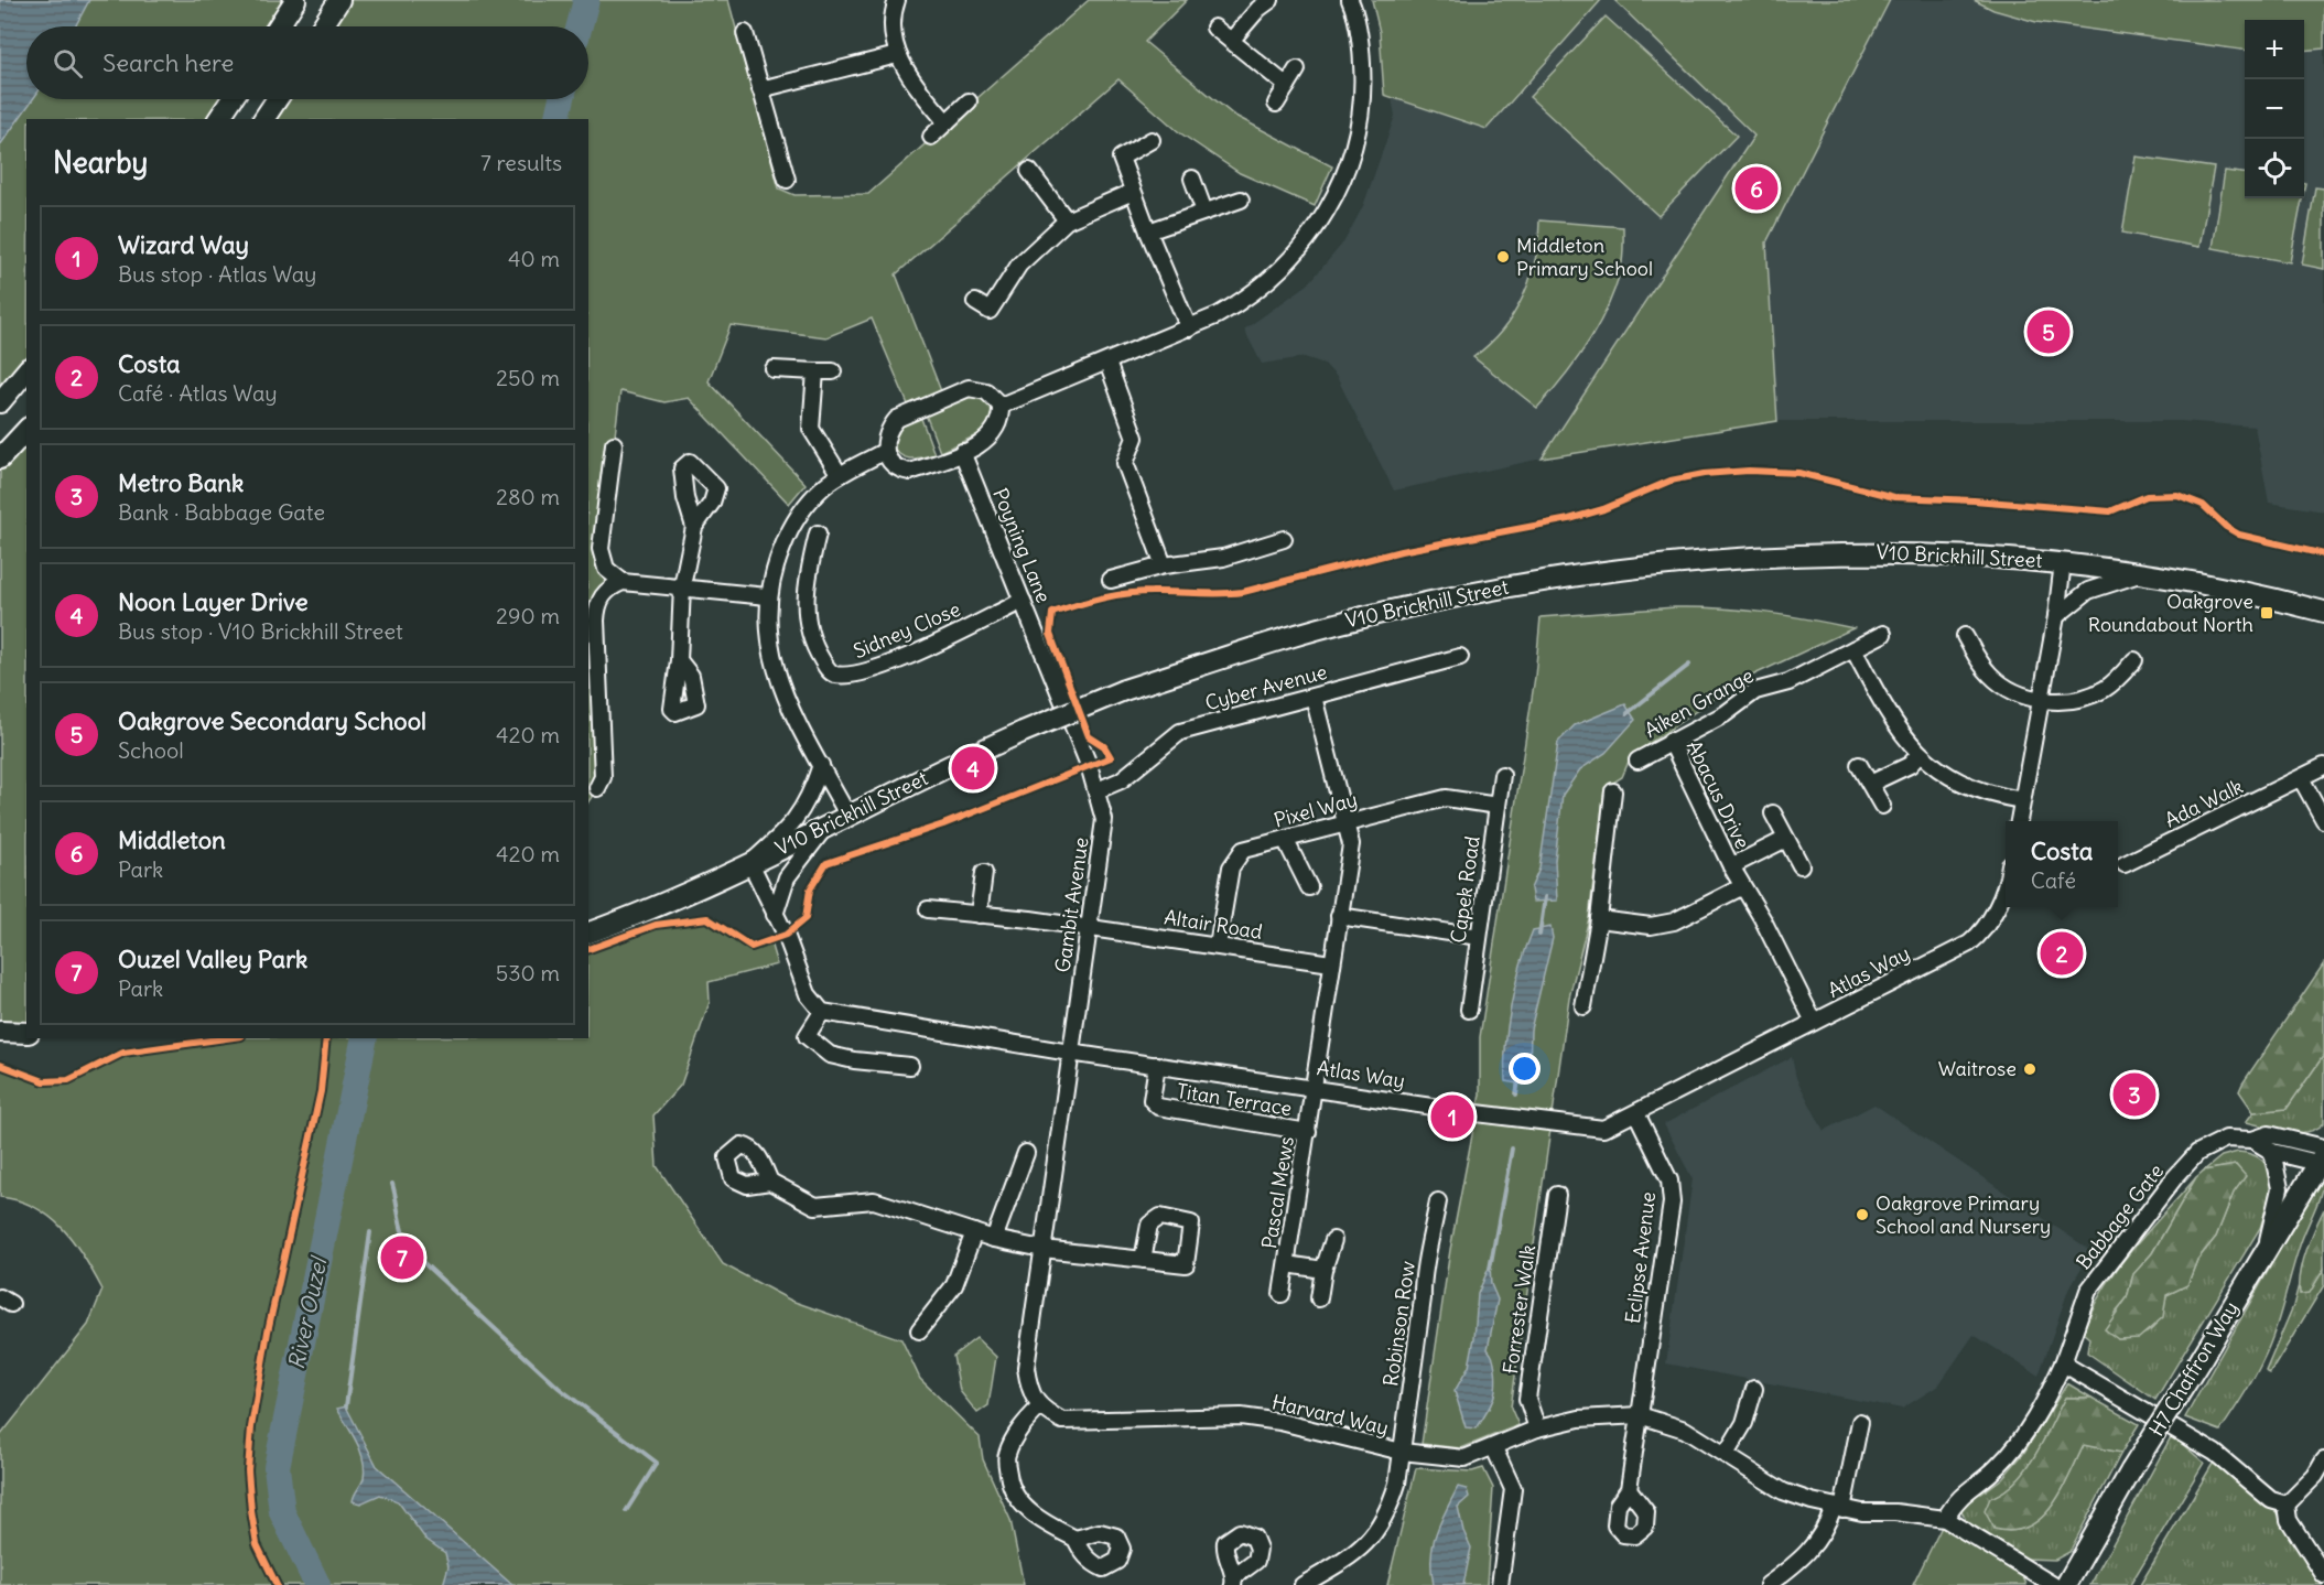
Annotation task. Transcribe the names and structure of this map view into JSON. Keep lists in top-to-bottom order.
{
  "streets": {
    "street": [
      "Poyning Lane",
      "V10 Brickhill Street",
      "Sidney Close",
      "Cyber Avenue",
      "Aiken Grange",
      "Abacus Drive",
      "Ada Walk",
      "Pixel Way",
      "Capek Road",
      "Gambit Avenue",
      "Altair Road",
      "Atlas Way",
      "Titan Terrace",
      "Pascal Mews",
      "Babbage Gate",
      "Eclipse Avenue",
      "Forrester Walk",
      "Robinson Row",
      "H7 Chaffron Way",
      "Harvard Way"
    ]
  },
  "crossings": [
    ["Poyning Lane", "Sidney Close"],
    ["Poyning Lane", "Gambit Avenue"],
    ["Cyber Avenue", "Gambit Avenue"],
    ["Cyber Avenue", "Pascal Mews"],
    ["Aiken Grange", "Abacus Drive"],
    ["Abacus Drive", "Atlas Way"],
    ["Pixel Way", "Capek Road"],
    ["Pixel Way", "Altair Road"],
    ["Pixel Way", "Pascal Mews"],
    ["Gambit Avenue", "Altair Road"],
    ["Gambit Avenue", "Atlas Way"],
    ["Altair Road", "Pascal Mews"],
    ["Atlas Way", "Titan Terrace"],
    ["Atlas Way", "Pascal Mews"],
    ["Atlas Way", "Eclipse Avenue"],
    ["Titan Terrace", "Pascal Mews"],
    ["Babbage Gate", "H7 Chaffron Way"],
    ["Babbage Gate", "Harvard Way"],
    ["Eclipse Avenue", "Harvard Way"],
    ["Forrester Walk", "Harvard Way"],
    ["Robinson Row", "Harvard Way"]
  ],
  "water": ["River Ouzel"],
  "places": {
    "other": ["Middleton Primary School", "Waitrose", "Oakgrove Primary School and Nursery"],
    "transit": ["Oakgrove Roundabout North"]
  },
  "page": {
    "map_buttons": ["+", "−"],
    "search": "Search here",
    "heading": ["Nearby", "7 results"],
    "pins": [
      "6",
      "5",
      "4",
      "2",
      "3",
      "1",
      "7"
    ],
    "list": [
      {
        "mark": "1",
        "name": "Wizard Way",
        "note": "Bus stop · Atlas Way",
        "value": "40 m"
      },
      {
        "mark": "2",
        "name": "Costa",
        "note": "Café · Atlas Way",
        "value": "250 m"
      },
      {
        "mark": "3",
        "name": "Metro Bank",
        "note": "Bank · Babbage Gate",
        "value": "280 m"
      },
      {
        "mark": "4",
        "name": "Noon Layer Drive",
        "note": "Bus stop · V10 Brickhill Street",
        "value": "290 m"
      },
      {
        "mark": "5",
        "name": "Oakgrove Secondary School",
        "note": "School",
        "value": "420 m"
      },
      {
        "mark": "6",
        "name": "Middleton",
        "note": "Park",
        "value": "420 m"
      },
      {
        "mark": "7",
        "name": "Ouzel Valley Park",
        "note": "Park",
        "value": "530 m"
      }
    ],
    "popup": ["Costa", "Café"]
  }
}
